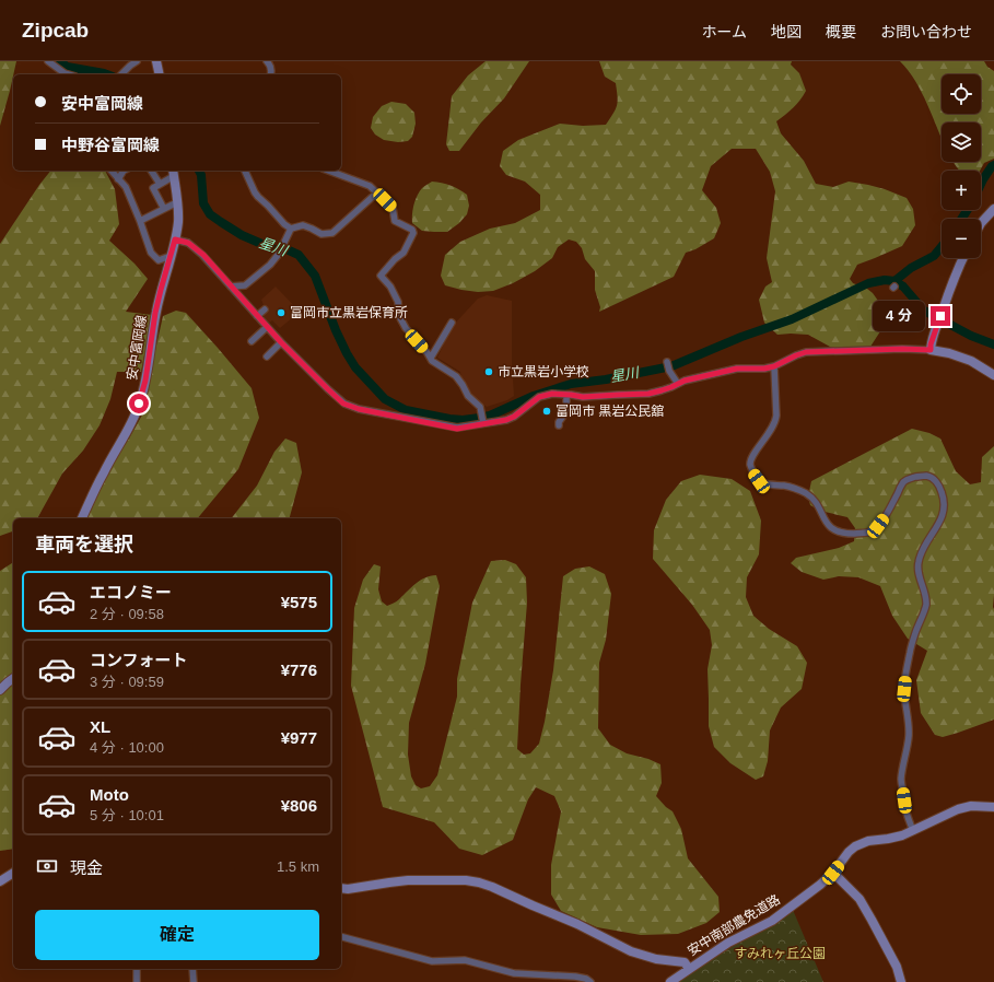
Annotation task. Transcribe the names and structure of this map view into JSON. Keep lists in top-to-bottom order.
{
  "streets": {
    "street": ["安中富岡線", "安中南部農免道路"]
  },
  "water": ["星川"],
  "parks": ["すみれヶ丘公園"],
  "places": ["富岡市立黒岩保育所", "市立黒岩小学校", "富岡市 黒岩公民舘"],
  "page": {
    "header": "Zipcab",
    "nav": [
      "ホーム",
      "地図",
      "概要",
      "お問い合わせ"
    ],
    "map_buttons": ["+", "−"],
    "banner": ["安中富岡線", "中野谷富岡線"],
    "bubble": "4 分",
    "heading": "車両を選択",
    "list": [
      {
        "name": "エコノミー",
        "note": "2 分 · 09:58",
        "value": "¥575"
      },
      {
        "name": "コンフォート",
        "note": "3 分 · 09:59",
        "value": "¥776"
      },
      {
        "name": "XL",
        "note": "4 分 · 10:00",
        "value": "¥977"
      },
      {
        "name": "Moto",
        "note": "5 分 · 10:01",
        "value": "¥806"
      }
    ],
    "pay": ["現金", "1.5 km"],
    "buttons": "確定"
  }
}
